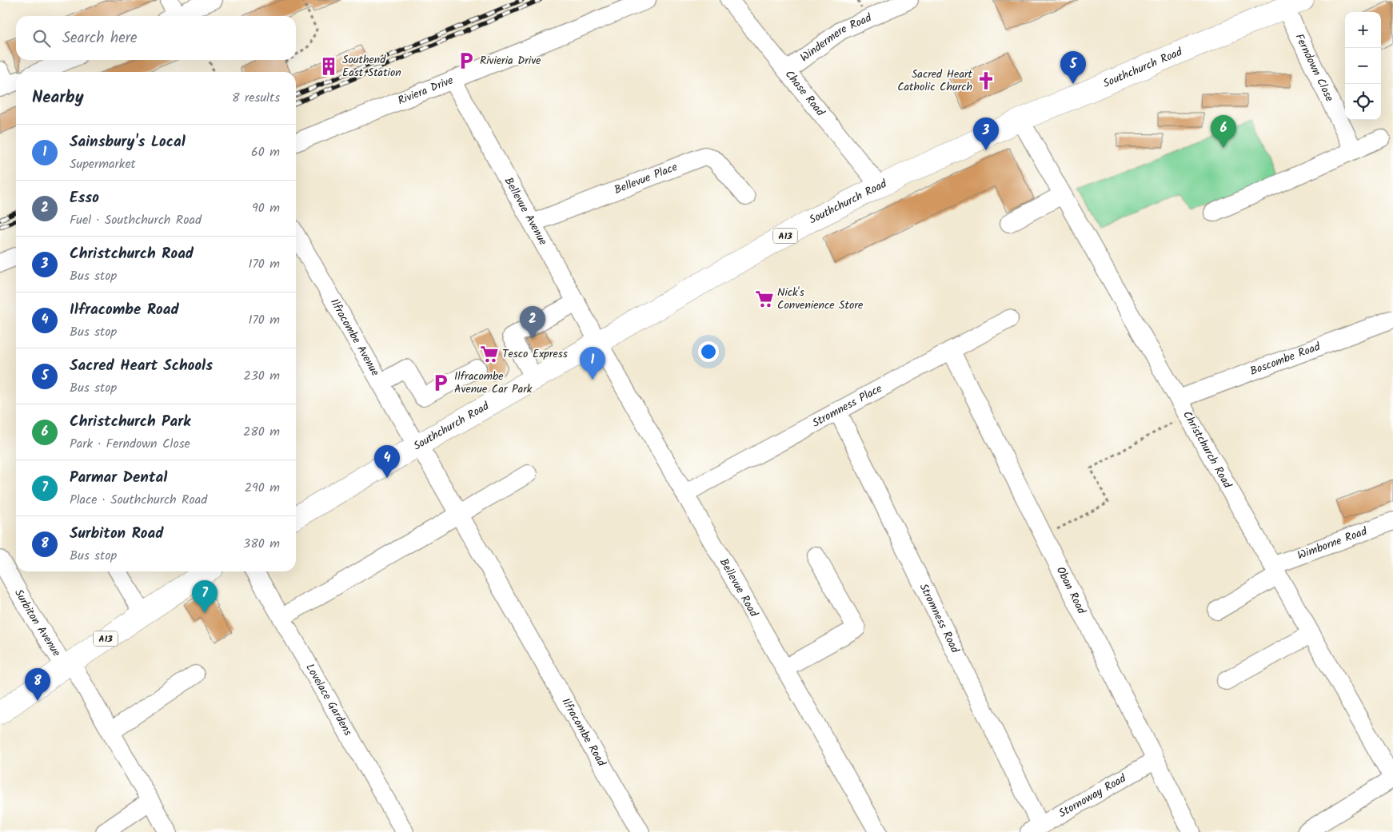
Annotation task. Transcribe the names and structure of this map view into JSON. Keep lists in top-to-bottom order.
{
  "streets": {
    "main road": ["Southchurch Road", "A13"],
    "street": [
      "Windermere Road",
      "Ferndown Close",
      "Riviera Drive",
      "Chase Road",
      "Bellevue Place",
      "Bellevue Avenue",
      "Ilfracombe Avenue",
      "Boscombe Road",
      "Stromness Place",
      "Christchurch Road",
      "Wimborne Road",
      "Bellevue Road",
      "Oban Road",
      "Stromness Road",
      "Surbiton Avenue",
      "Lovelace Gardens",
      "Ilfracombe Road",
      "Stornoway Road"
    ]
  },
  "crossings": [
    ["Windermere Road", "Chase Road"],
    ["Southchurch Road", "Ferndown Close"],
    ["Southchurch Road", "Chase Road"],
    ["Southchurch Road", "Bellevue Avenue"],
    ["Southchurch Road", "Ilfracombe Avenue"],
    ["Southchurch Road", "Christchurch Road"],
    ["Southchurch Road", "Bellevue Road"],
    ["Southchurch Road", "Ilfracombe Road"],
    ["Riviera Drive", "Bellevue Avenue"],
    ["Bellevue Place", "Bellevue Avenue"],
    ["Bellevue Avenue", "Bellevue Road"],
    ["A13", "Surbiton Avenue"],
    ["Ilfracombe Avenue", "Ilfracombe Road"],
    ["Boscombe Road", "Christchurch Road"],
    ["Stromness Place", "Bellevue Road"],
    ["Stromness Place", "Oban Road"],
    ["Stromness Place", "Stromness Road"],
    ["Christchurch Road", "Wimborne Road"],
    ["Oban Road", "Stornoway Road"],
    ["Stromness Road", "Stornoway Road"]
  ],
  "places": {
    "parking": ["Rivieria Drive", "Ilfracombe Avenue Car Park"],
    "building": ["Southend East Station"],
    "church": ["Sacred Heart Catholic Church"],
    "supermarket": ["Nick's Convenience Store", "Tesco Express"]
  },
  "page": {
    "map_buttons": ["+", "−"],
    "search": "Search here",
    "pins": [
      "5",
      "6",
      "3",
      "2",
      "1",
      "4",
      "7",
      "8"
    ],
    "heading": ["Nearby", "8 results"],
    "list": [
      {
        "mark": "1",
        "name": "Sainsbury's Local",
        "note": "Supermarket",
        "value": "60 m"
      },
      {
        "mark": "2",
        "name": "Esso",
        "note": "Fuel · Southchurch Road",
        "value": "90 m"
      },
      {
        "mark": "3",
        "name": "Christchurch Road",
        "note": "Bus stop",
        "value": "170 m"
      },
      {
        "mark": "4",
        "name": "Ilfracombe Road",
        "note": "Bus stop",
        "value": "170 m"
      },
      {
        "mark": "5",
        "name": "Sacred Heart Schools",
        "note": "Bus stop",
        "value": "230 m"
      },
      {
        "mark": "6",
        "name": "Christchurch Park",
        "note": "Park · Ferndown Close",
        "value": "280 m"
      },
      {
        "mark": "7",
        "name": "Parmar Dental",
        "note": "Place · Southchurch Road",
        "value": "290 m"
      },
      {
        "mark": "8",
        "name": "Surbiton Road",
        "note": "Bus stop",
        "value": "380 m"
      }
    ]
  }
}
